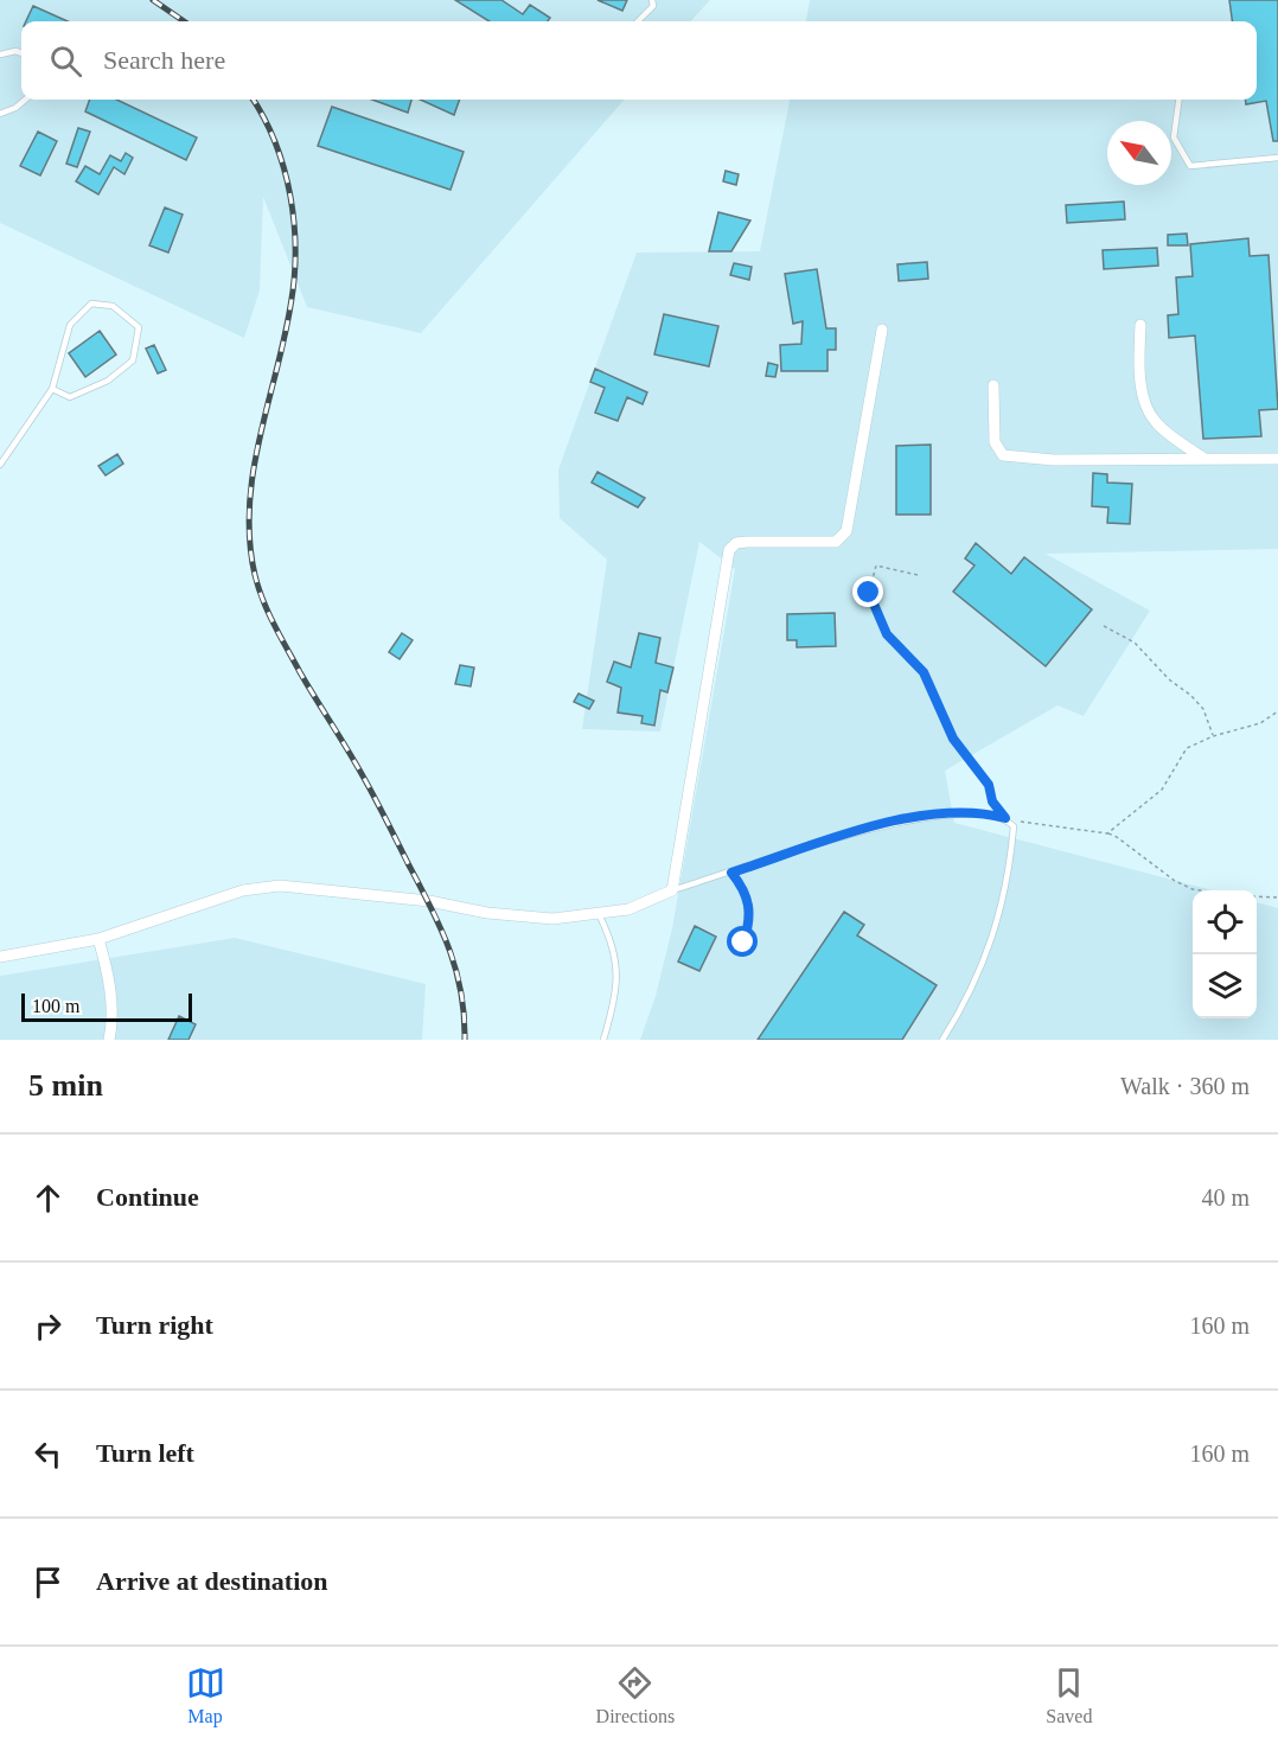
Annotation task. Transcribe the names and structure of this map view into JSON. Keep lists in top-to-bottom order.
{
  "scale_bar": "100 m",
  "north": "top left",
  "page": {
    "search": "Search here",
    "scale": "100 m",
    "heading": ["5 min", "Walk · 360 m"],
    "list": [
      ["Continue", "40 m"],
      ["Turn right", "160 m"],
      ["Turn left", "160 m"],
      "Arrive at destination"
    ],
    "nav": ["Map", "Directions", "Saved"]
  }
}
